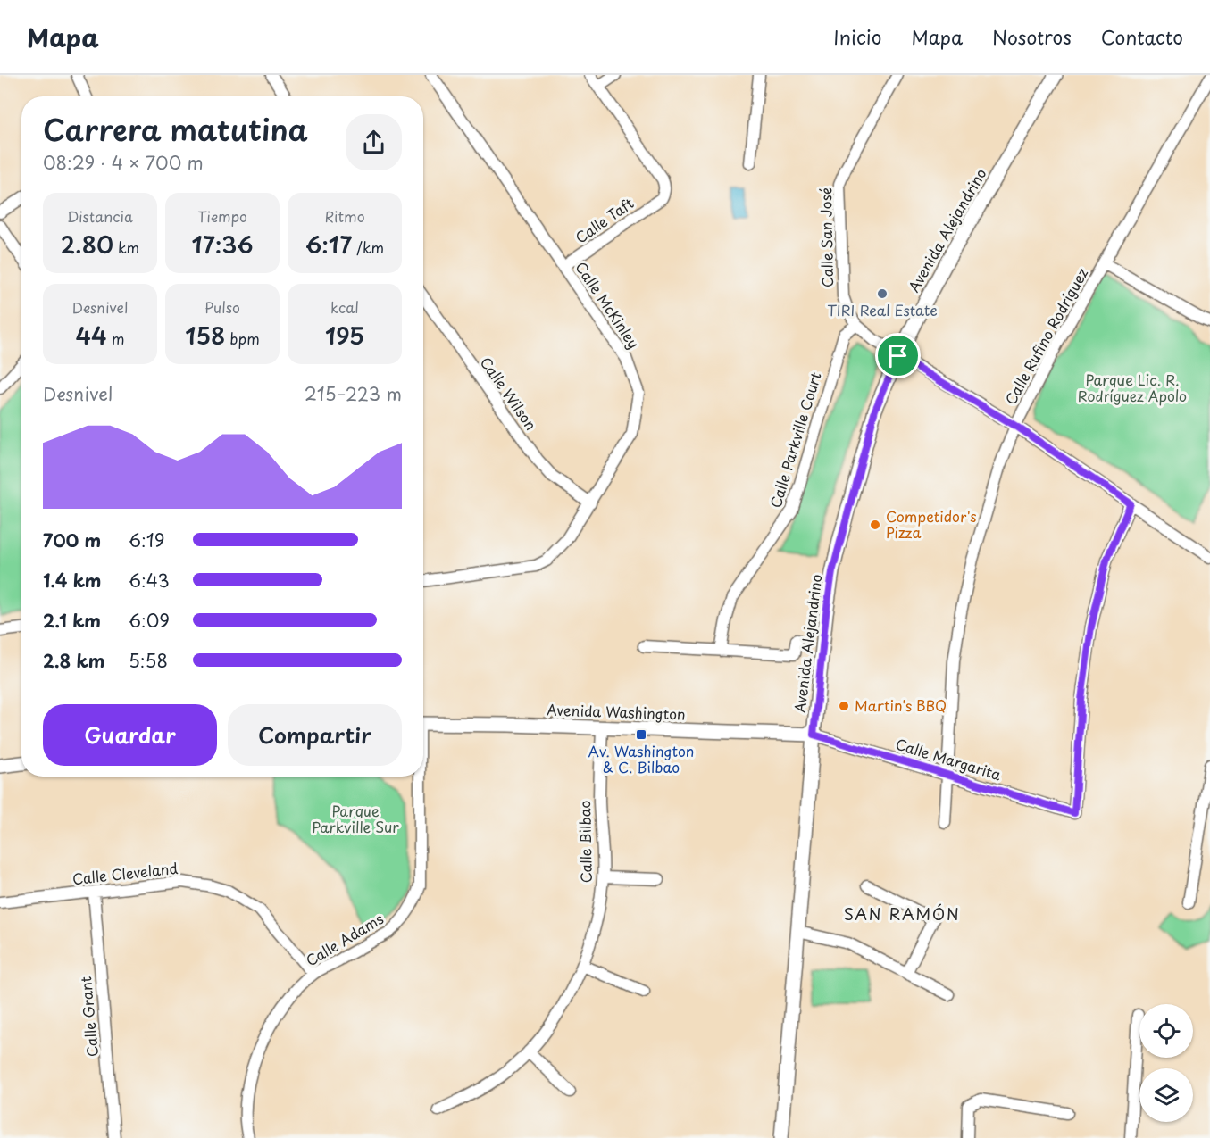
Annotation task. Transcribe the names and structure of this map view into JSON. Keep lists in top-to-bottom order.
{
  "streets": {
    "street": [
      "Calle Taft",
      "Avenida Alejandrino",
      "Calle San José",
      "Calle McKinley",
      "Calle Rufino Rodríguez",
      "Calle Wilson",
      "Calle Parkville Court",
      "Avenida Washington",
      "Calle Margarita",
      "Calle Bilbao",
      "Calle Cleveland",
      "Calle Adams",
      "Calle Grant"
    ]
  },
  "crossings": [
    ["Calle Taft", "Calle McKinley"],
    ["Avenida Alejandrino", "Calle San José"],
    ["Avenida Alejandrino", "Avenida Washington"],
    ["Avenida Alejandrino", "Calle Margarita"],
    ["Calle San José", "Calle Rufino Rodríguez"],
    ["Calle San José", "Calle Parkville Court"],
    ["Calle San José", "Calle Margarita"],
    ["Calle McKinley", "Calle Wilson"],
    ["Calle Rufino Rodríguez", "Calle Margarita"],
    ["Avenida Washington", "Calle Margarita"],
    ["Avenida Washington", "Calle Bilbao"],
    ["Calle Cleveland", "Calle Adams"],
    ["Calle Cleveland", "Calle Grant"]
  ],
  "districts": ["SAN RAMÓN"],
  "parks": ["Parque Lic. R. Rodríguez Apolo", "Parque Parkville Sur"],
  "places": {
    "other": ["TIRI Real Estate", "Competidor's Pizza", "Martin's BBQ"],
    "transit": ["Av. Washington & C. Bilbao"]
  },
  "page": {
    "header": "Mapa",
    "nav": [
      "Inicio",
      "Mapa",
      "Nosotros",
      "Contacto"
    ],
    "heading": ["Carrera matutina", "08:29 · 4 × 700 m"],
    "stats": [
      ["Distancia", "2.80 km"],
      ["Tiempo", "17:36"],
      ["Ritmo", "6:17 /km"],
      ["Desnivel", "44 m"],
      ["Pulso", "158 bpm"],
      ["kcal", "195"]
    ],
    "chart": ["Desnivel", "215–223 m"],
    "list": [
      {
        "name": "700 m",
        "note": "6:19"
      },
      {
        "name": "1.4 km",
        "note": "6:43"
      },
      {
        "name": "2.1 km",
        "note": "6:09"
      },
      {
        "name": "2.8 km",
        "note": "5:58"
      }
    ],
    "buttons": ["Guardar", "Compartir"]
  }
}
